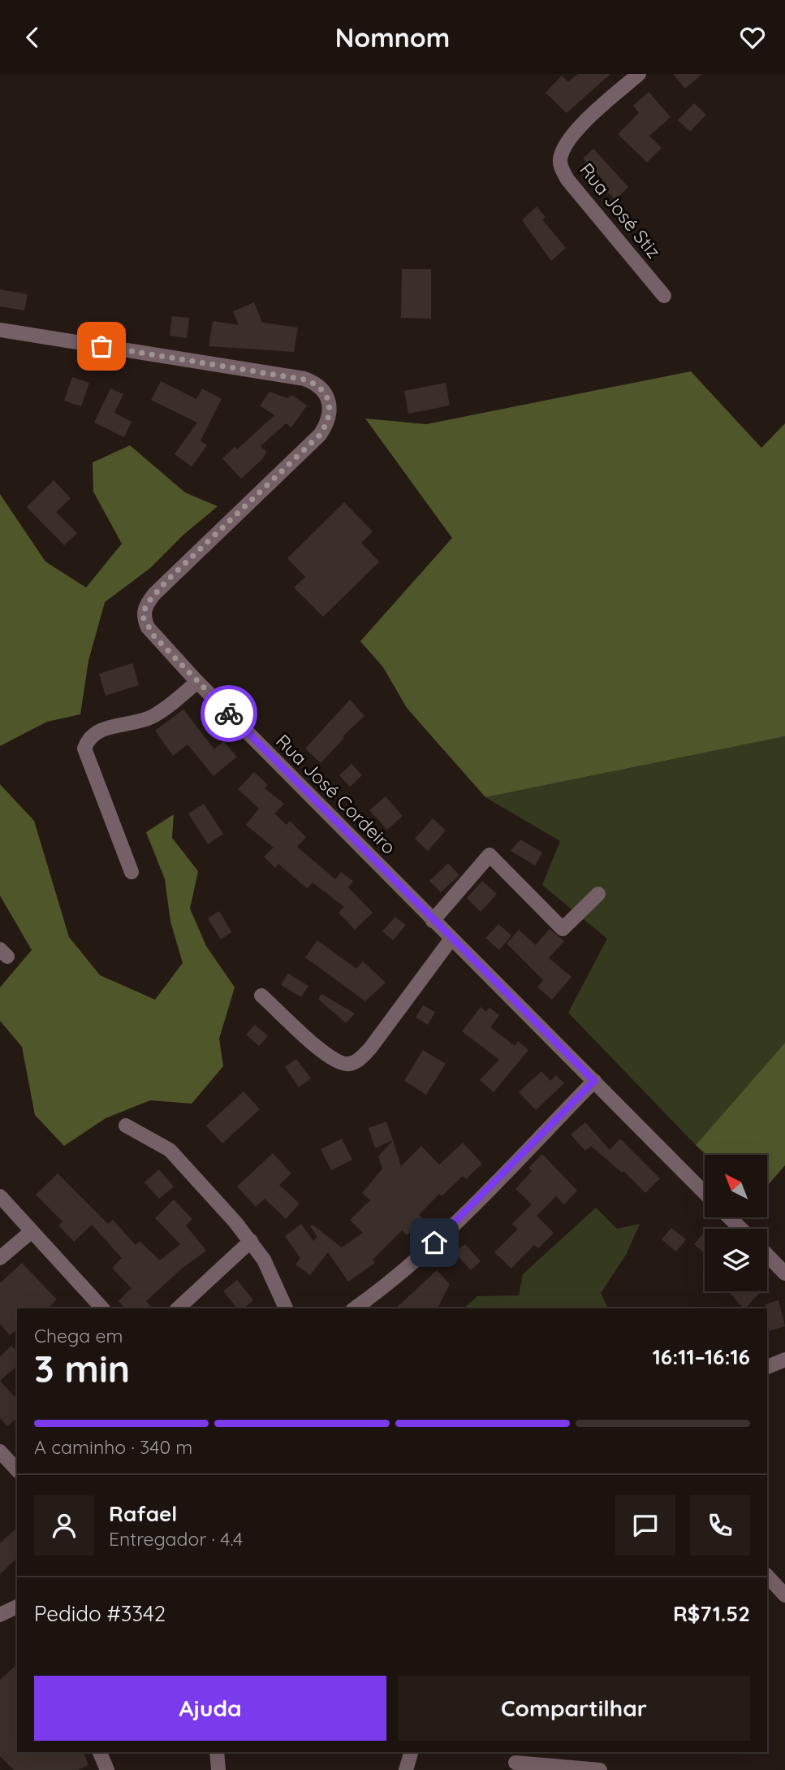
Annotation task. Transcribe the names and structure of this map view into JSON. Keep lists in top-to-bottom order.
{
  "streets": {
    "street": ["Rua José Stiz", "Rua José Cordeiro"]
  },
  "north": "top left",
  "page": {
    "header": "Nomnom",
    "heading": ["3 min", "Chega em", "16:11–16:16"],
    "panel": [
      "Rafael",
      "Entregador · 4.4",
      "Pedido #3342",
      "R$71.52"
    ],
    "bar": "A caminho · 340 m",
    "buttons": ["Ajuda", "Compartilhar"]
  }
}
